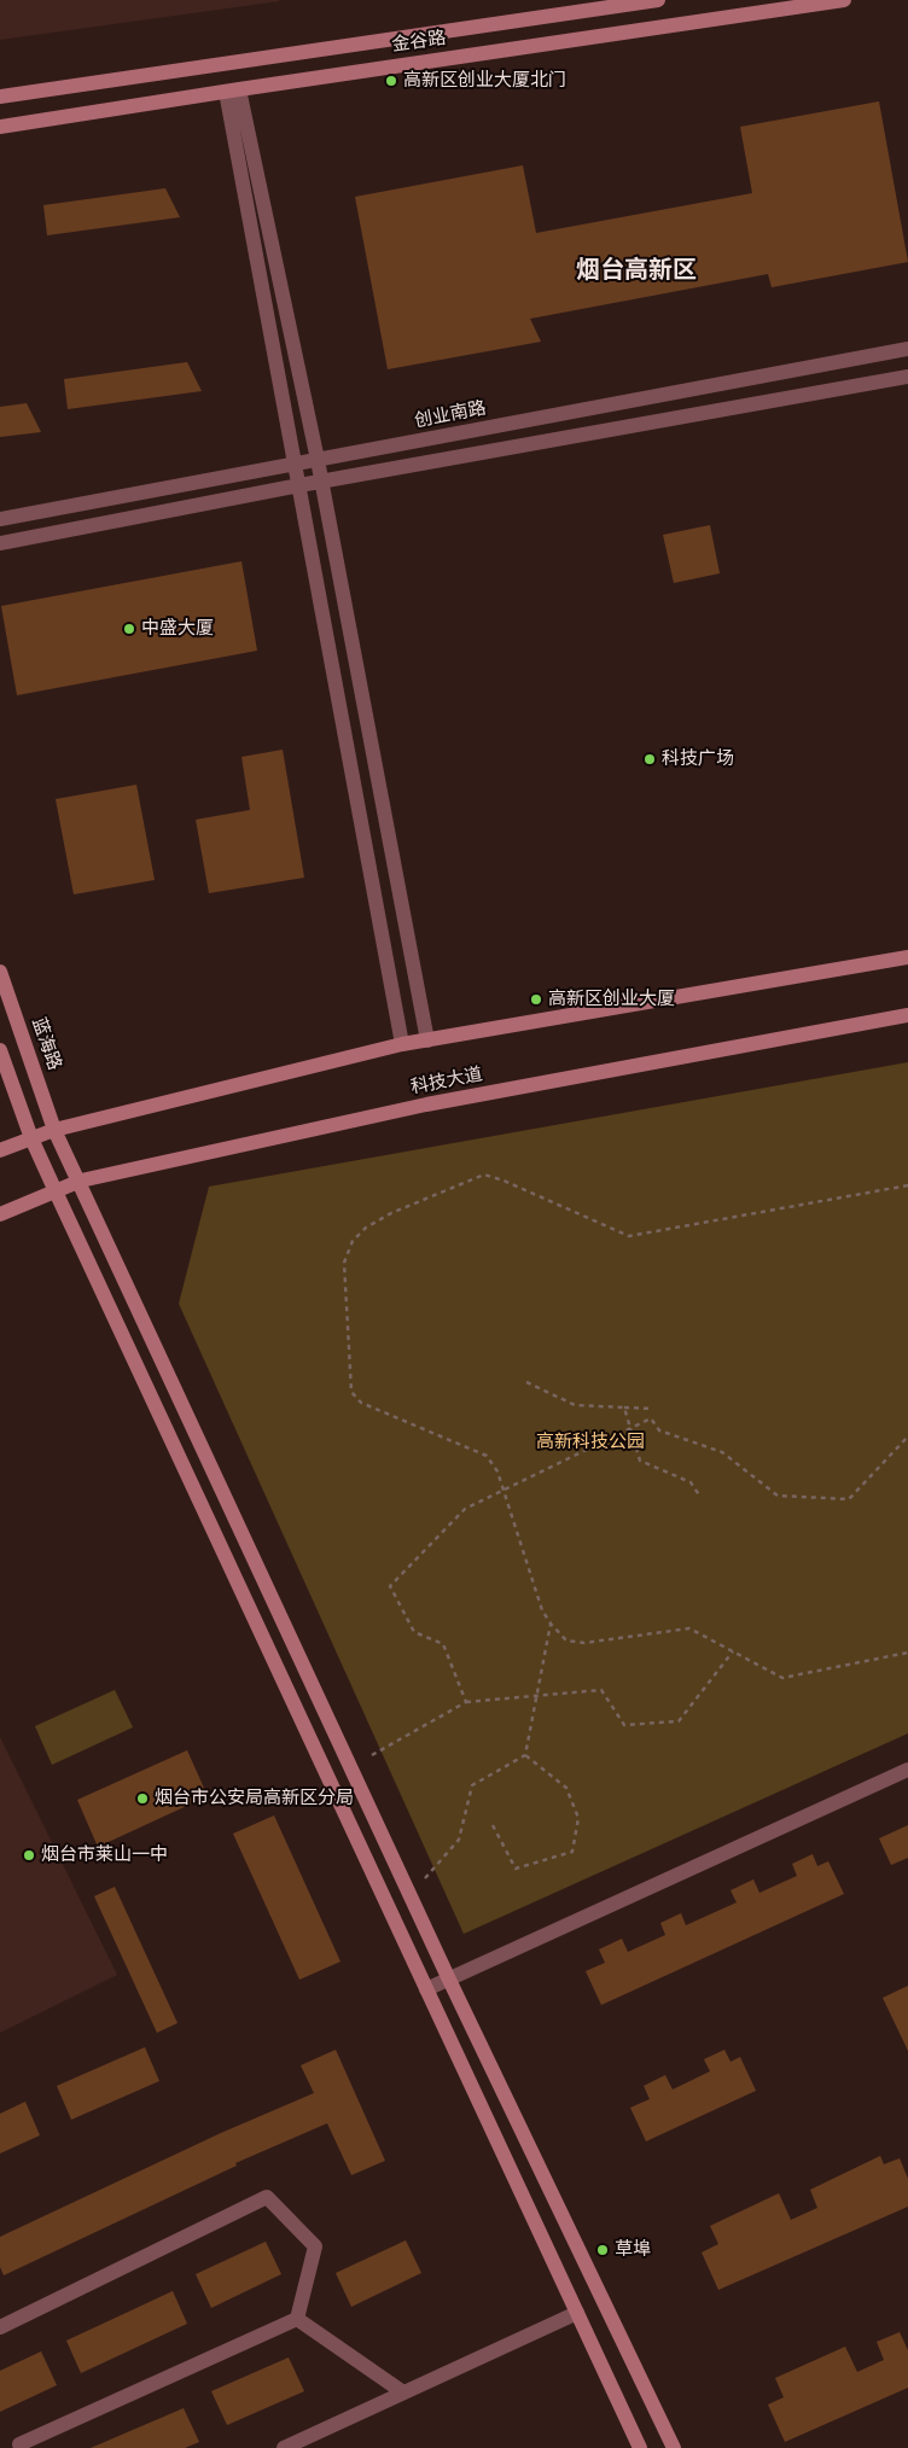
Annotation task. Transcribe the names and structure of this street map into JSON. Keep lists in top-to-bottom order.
{
  "streets": {
    "street": [
      "金谷路",
      "创业南路",
      "蓝海路",
      "科技大道"
    ]
  },
  "crossings": [
    ["蓝海路", "科技大道"]
  ],
  "districts": ["烟台高新区"],
  "parks": ["高新科技公园"],
  "places": [
    "高新区创业大厦北门",
    "中盛大厦",
    "科技广场",
    "高新区创业大厦",
    "烟台市公安局高新区分局",
    "烟台市莱山一中",
    "草埠"
  ]
}
